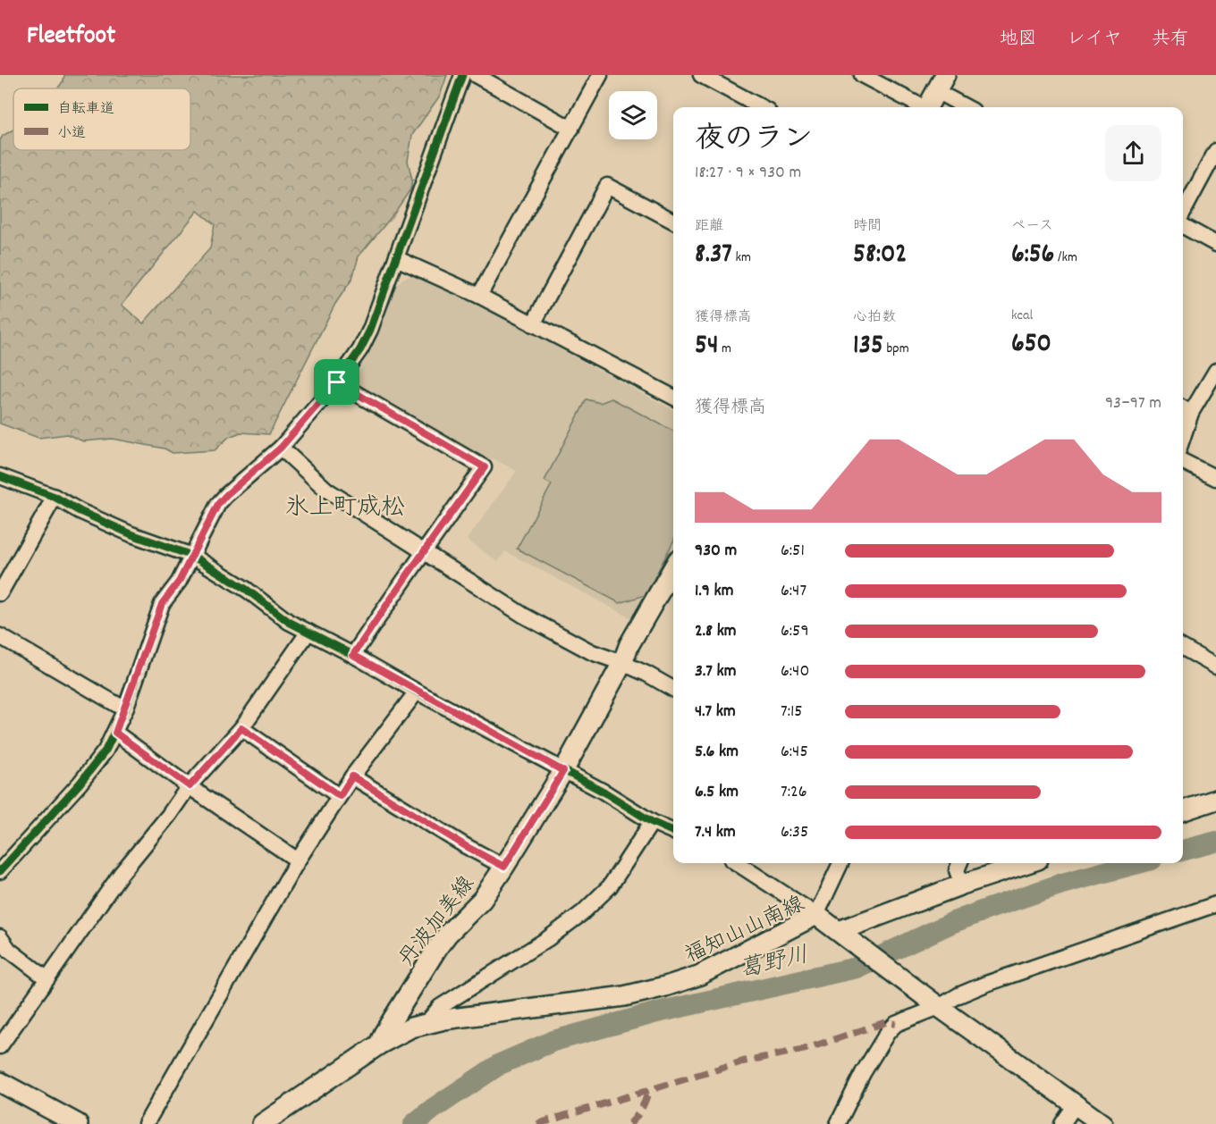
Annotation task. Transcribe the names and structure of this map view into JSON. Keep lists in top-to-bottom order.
{
  "streets": {
    "main road": ["丹波加美線", "福知山山南線"]
  },
  "crossings": [
    ["丹波加美線", "福知山山南線"]
  ],
  "districts": ["氷上町成松"],
  "water": ["葛野川"],
  "legend": ["自転車道", "小道"],
  "page": {
    "header": "Fleetfoot",
    "nav": ["地図", "レイヤ", "共有"],
    "heading": ["夜のラン", "18:27 · 9 × 930 m"],
    "stats": [
      ["距離", "8.37 km"],
      ["時間", "58:02"],
      ["ペース", "6:56 /km"],
      ["獲得標高", "54 m"],
      ["心拍数", "135 bpm"],
      ["kcal", "650"]
    ],
    "chart": ["獲得標高", "93–97 m"],
    "list": [
      {
        "name": "930 m",
        "note": "6:51"
      },
      {
        "name": "1.9 km",
        "note": "6:47"
      },
      {
        "name": "2.8 km",
        "note": "6:59"
      },
      {
        "name": "3.7 km",
        "note": "6:40"
      },
      {
        "name": "4.7 km",
        "note": "7:15"
      },
      {
        "name": "5.6 km",
        "note": "6:45"
      },
      {
        "name": "6.5 km",
        "note": "7:26"
      },
      {
        "name": "7.4 km",
        "note": "6:35"
      }
    ]
  }
}
